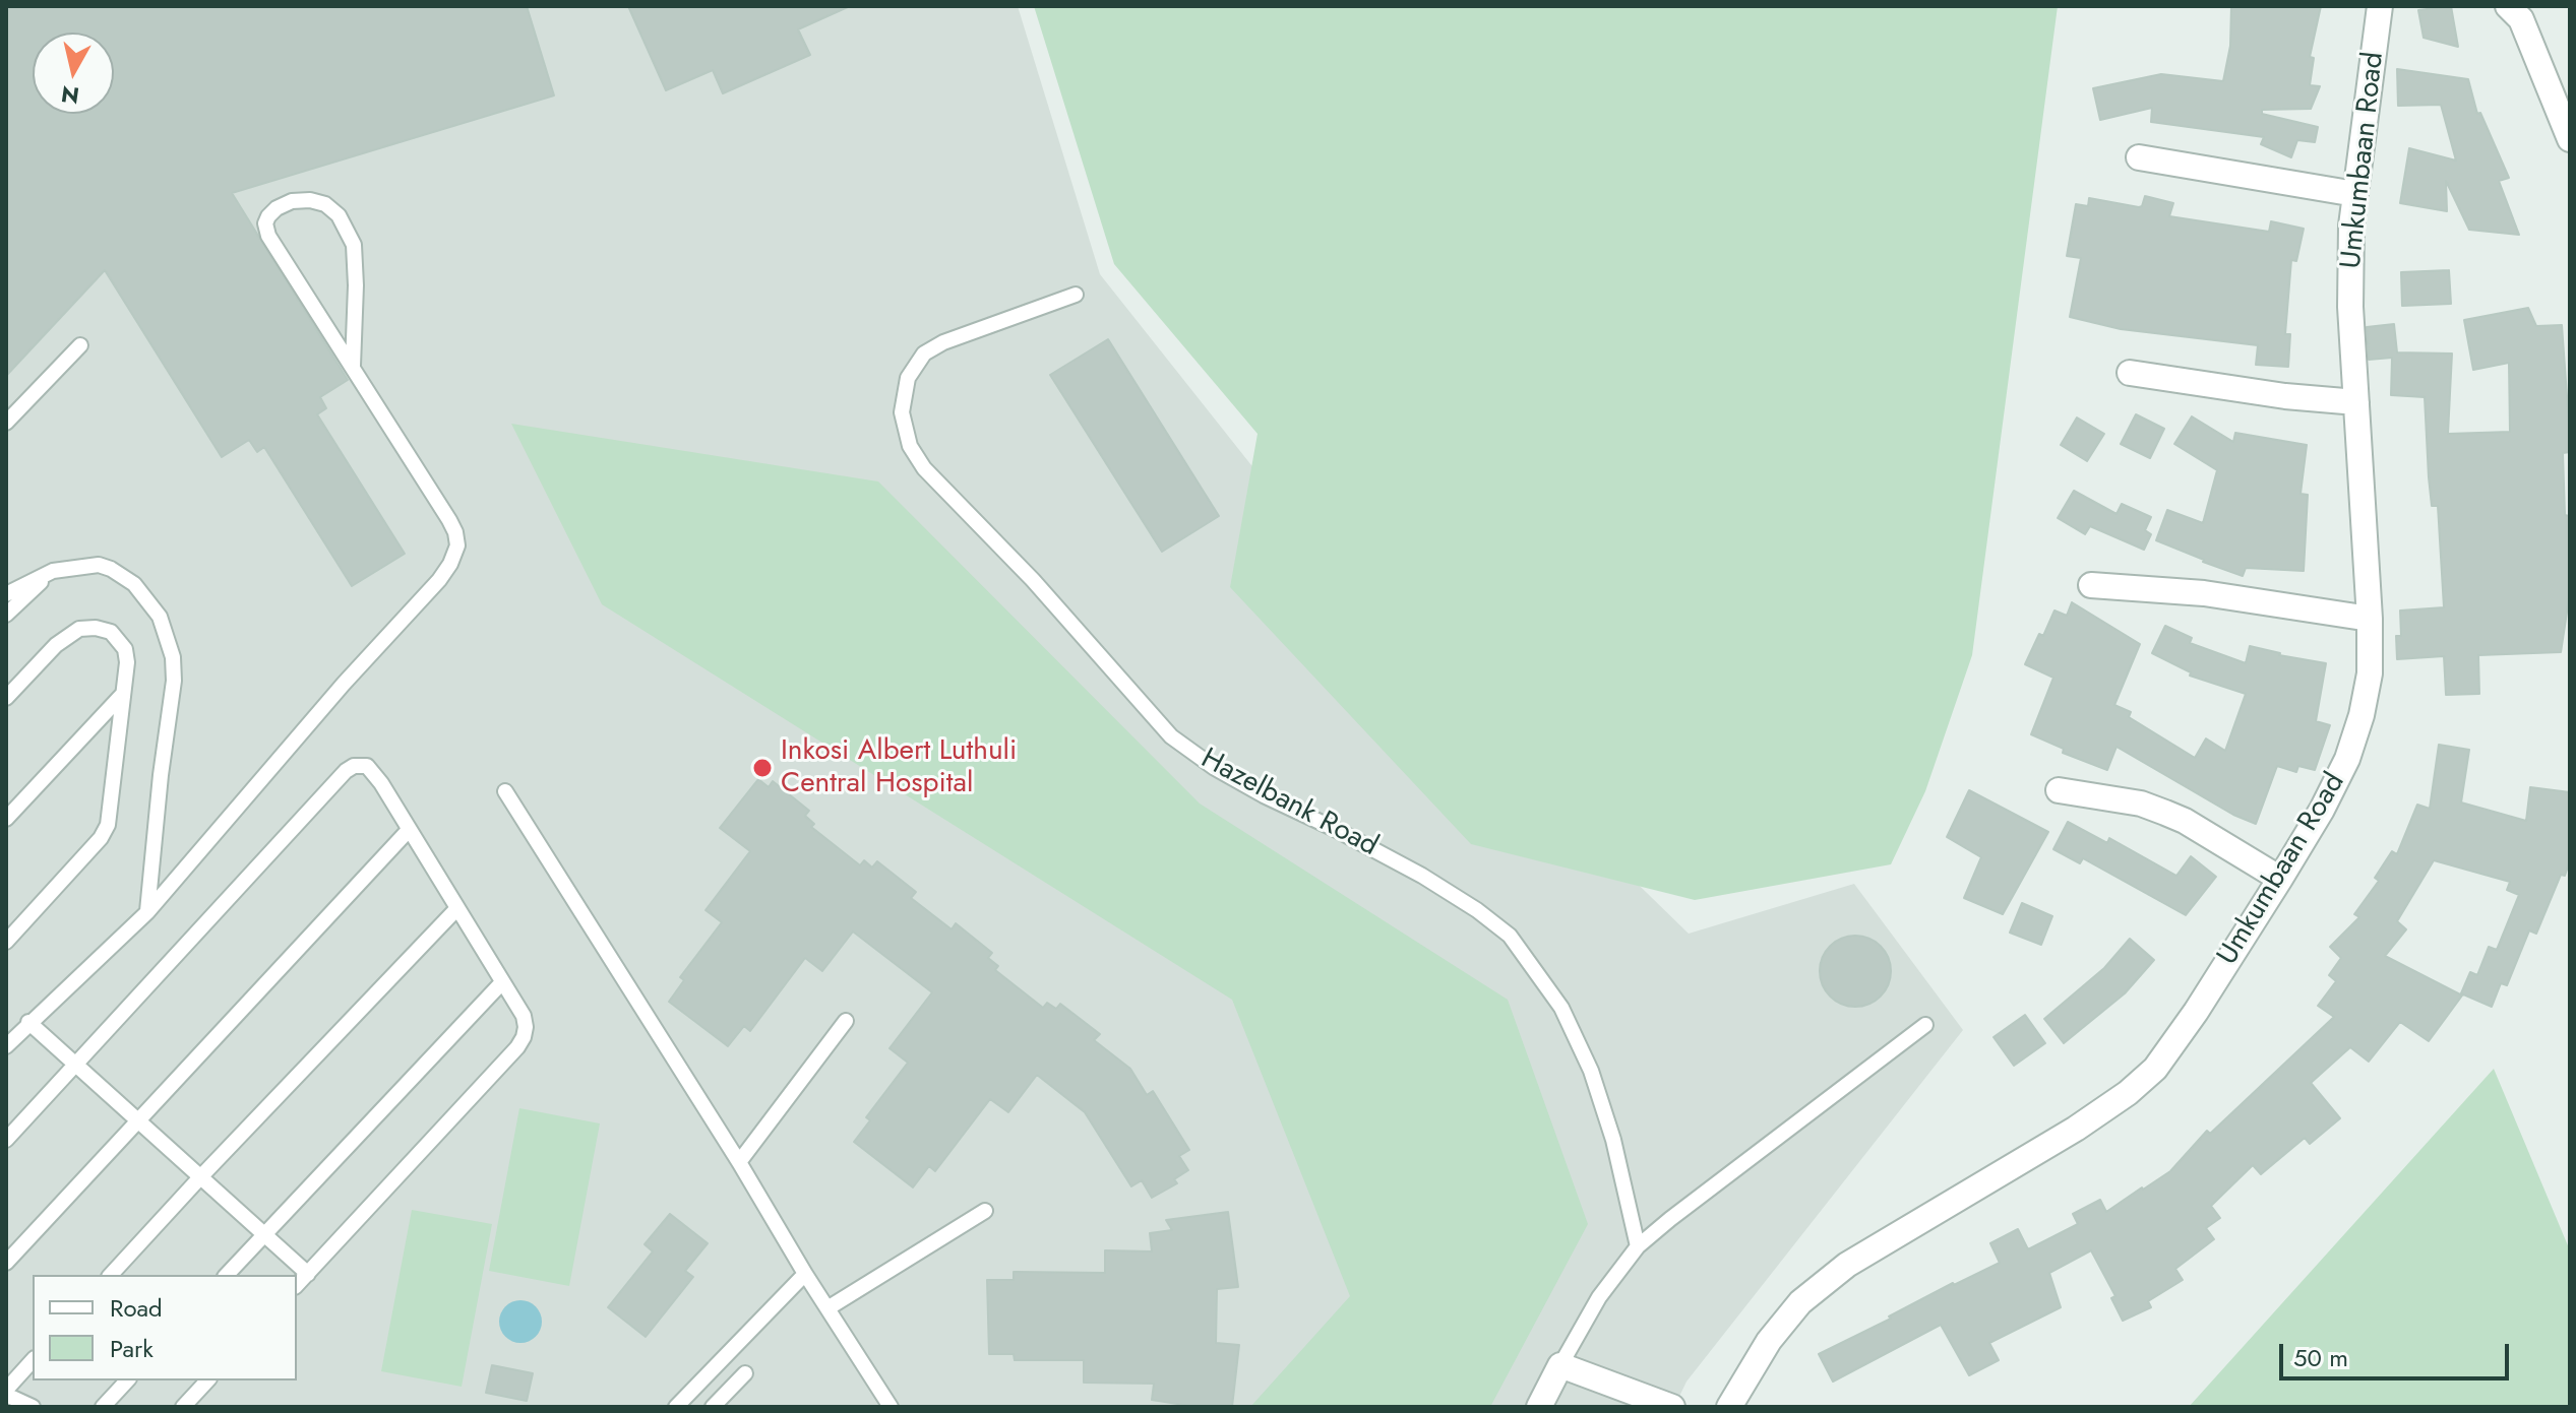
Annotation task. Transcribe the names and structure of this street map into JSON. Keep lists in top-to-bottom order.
{
  "streets": {
    "street": ["Umkumbaan Road"],
    "lane": ["Hazelbank Road"]
  },
  "places": ["Inkosi Albert Luthuli Central Hospital"],
  "legend": ["Road", "Park"],
  "scale_bar": "50 m",
  "north": "bottom"
}
